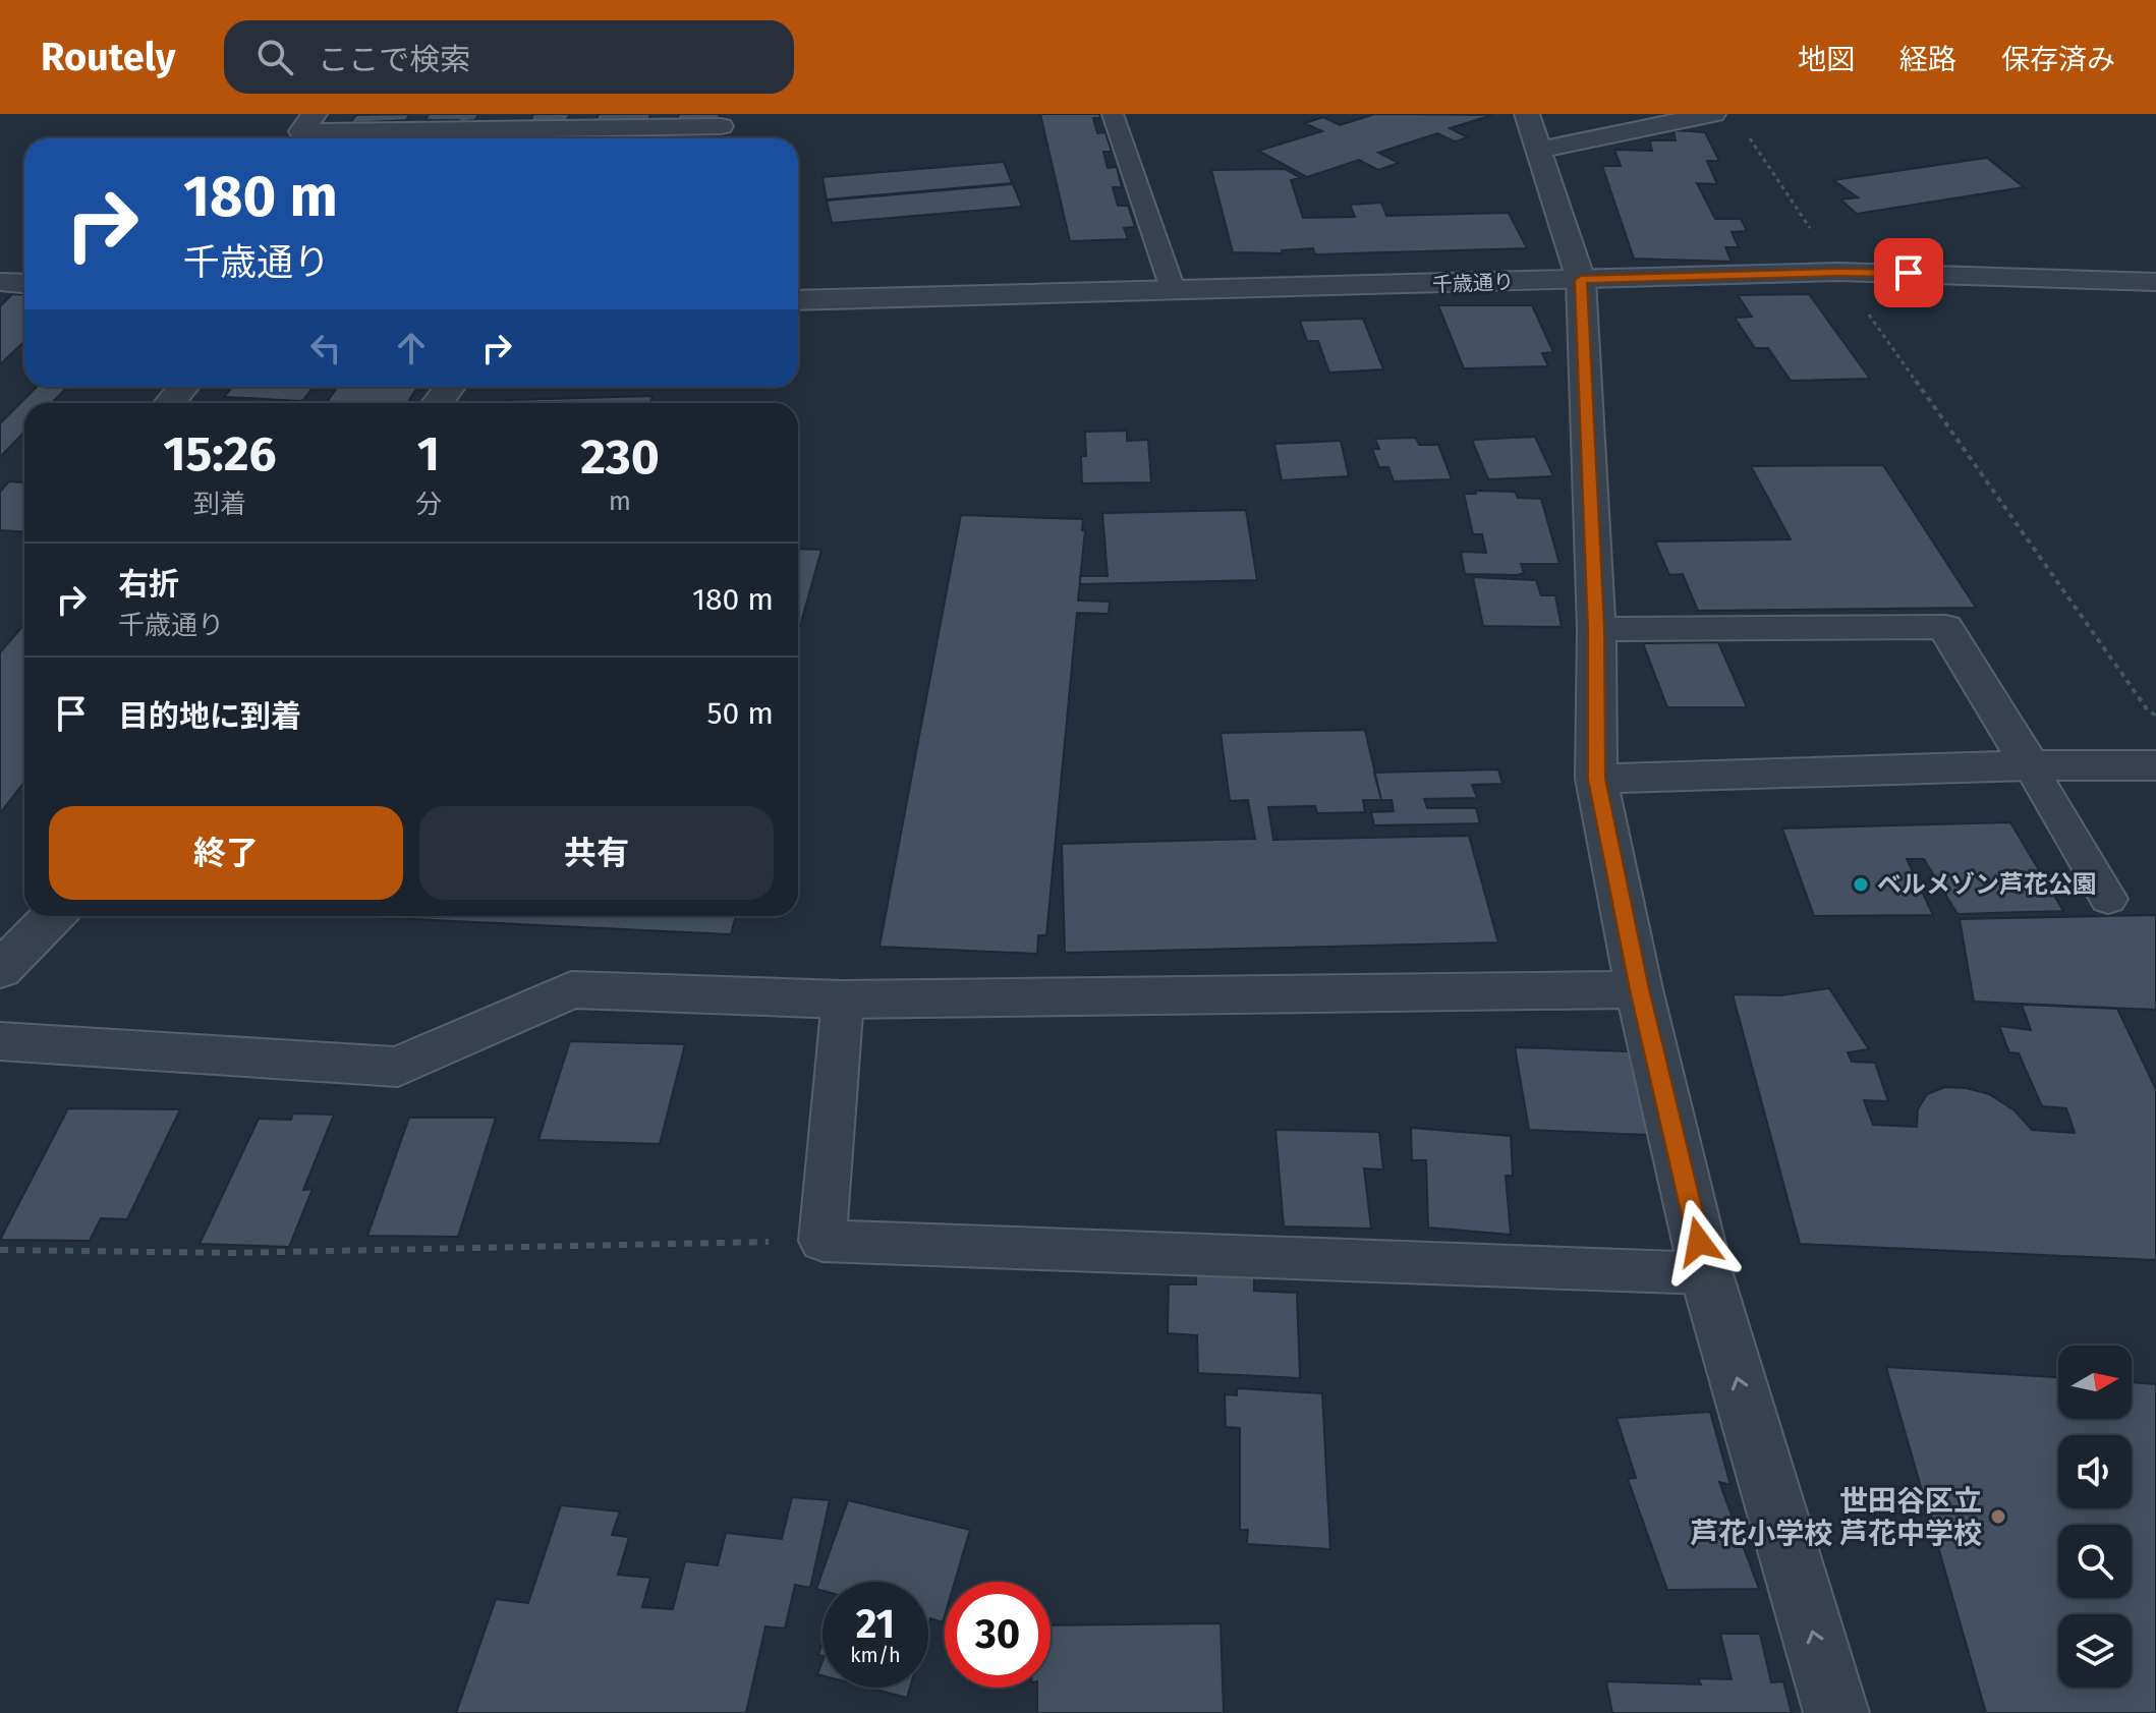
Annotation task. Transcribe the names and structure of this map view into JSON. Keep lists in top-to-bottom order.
{
  "streets": {
    "street": ["千歳通り"]
  },
  "places": ["ベルメゾン芦花公園", "世田谷区立 芦花小学校 芦花中学校"],
  "north": "right",
  "page": {
    "header": "Routely",
    "search": "ここで検索",
    "nav": ["地図", "経路", "保存済み"],
    "turn": ["180 m", "千歳通り"],
    "eta": [
      "15:26",
      "到着",
      "1",
      "分",
      "230",
      "m"
    ],
    "list": [
      {
        "name": "右折",
        "note": "千歳通り",
        "value": "180 m"
      },
      {
        "name": "目的地に到着",
        "value": "50 m"
      }
    ],
    "buttons": ["終了", "共有"],
    "speed": "21 km/h",
    "limit": "30"
  }
}
